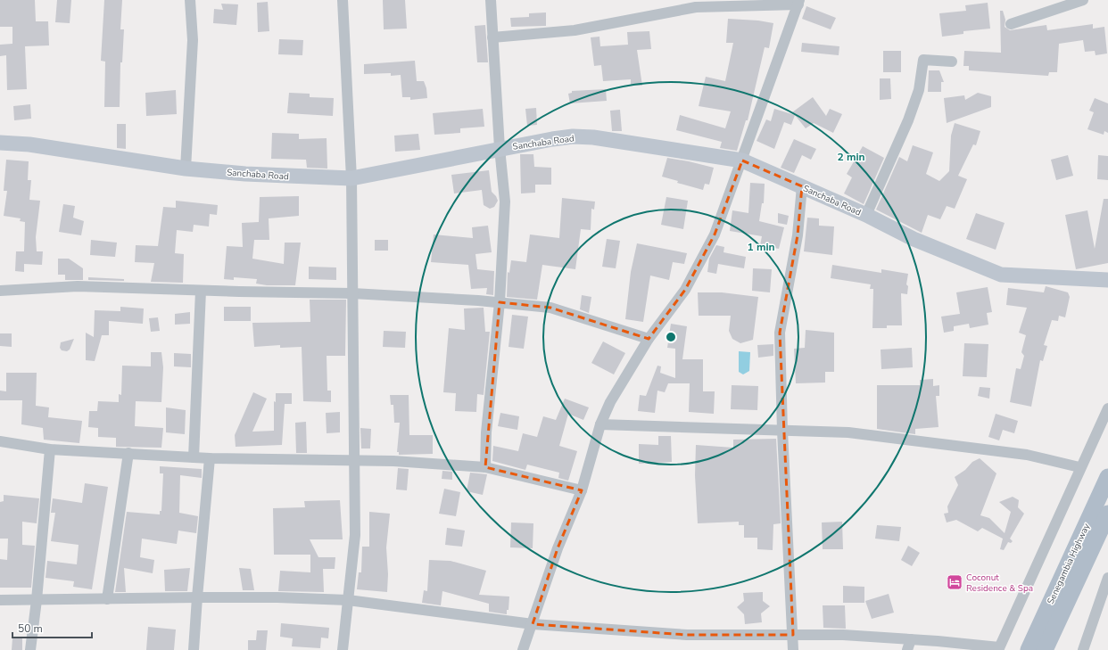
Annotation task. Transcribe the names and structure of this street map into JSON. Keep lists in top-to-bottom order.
{
  "streets": {
    "main road": ["Senegambia Highway"],
    "street": ["Sanchaba Road"]
  },
  "places": {
    "hotel": ["Coconut Residence & Spa"]
  },
  "scale_bar": "50 m",
  "rings": ["2 min", "1 min"]
}
